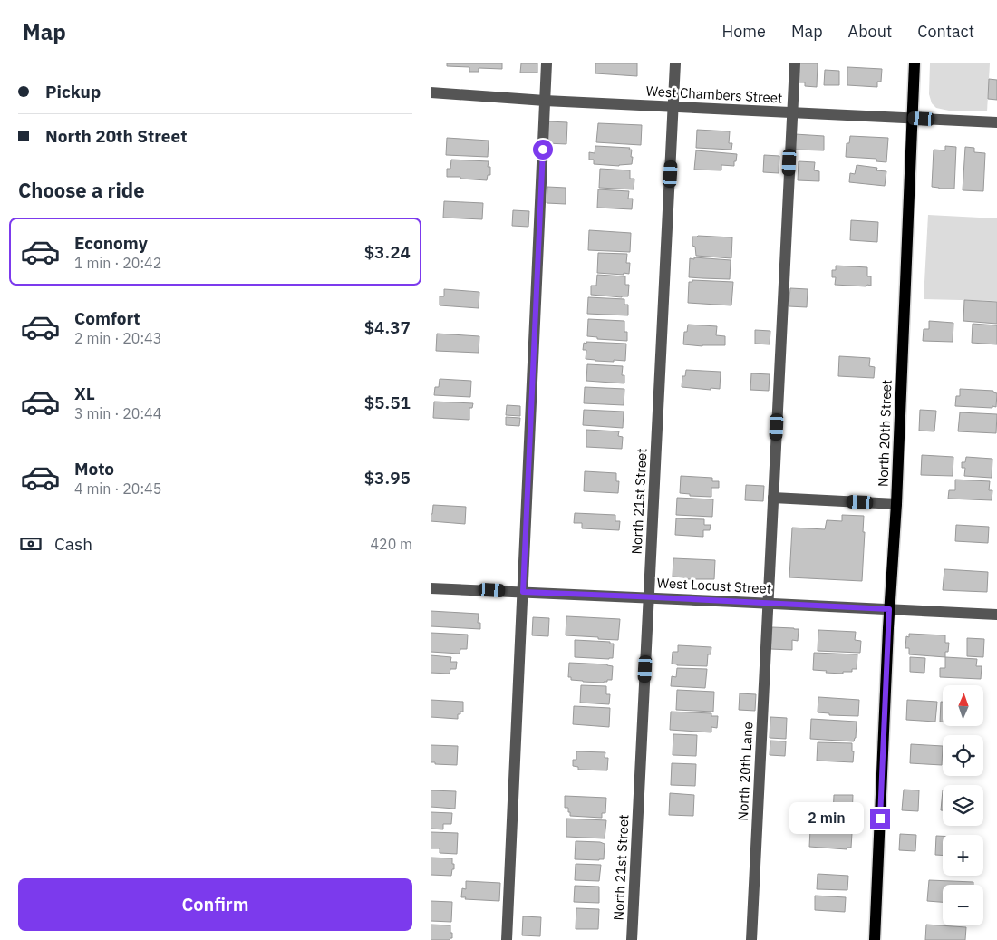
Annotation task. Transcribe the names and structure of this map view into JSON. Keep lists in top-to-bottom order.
{
  "streets": {
    "main road": ["North 20th Street"],
    "street": [
      "West Chambers Street",
      "North 21st Street",
      "West Locust Street",
      "North 20th Lane"
    ]
  },
  "crossings": [
    ["West Chambers Street", "North 20th Street"],
    ["West Chambers Street", "North 21st Street"],
    ["West Chambers Street", "North 20th Lane"],
    ["North 20th Street", "West Locust Street"],
    ["North 21st Street", "West Locust Street"],
    ["West Locust Street", "North 20th Lane"]
  ],
  "north": "top",
  "page": {
    "header": "Map",
    "nav": [
      "Home",
      "Map",
      "About",
      "Contact"
    ],
    "banner": ["Pickup", "North 20th Street"],
    "heading": "Choose a ride",
    "list": [
      {
        "name": "Economy",
        "note": "1 min · 20:42",
        "value": "$3.24"
      },
      {
        "name": "Comfort",
        "note": "2 min · 20:43",
        "value": "$4.37"
      },
      {
        "name": "XL",
        "note": "3 min · 20:44",
        "value": "$5.51"
      },
      {
        "name": "Moto",
        "note": "4 min · 20:45",
        "value": "$3.95"
      }
    ],
    "pay": ["Cash", "420 m"],
    "map_buttons": ["+", "−"],
    "bubble": "2 min",
    "buttons": "Confirm"
  }
}
